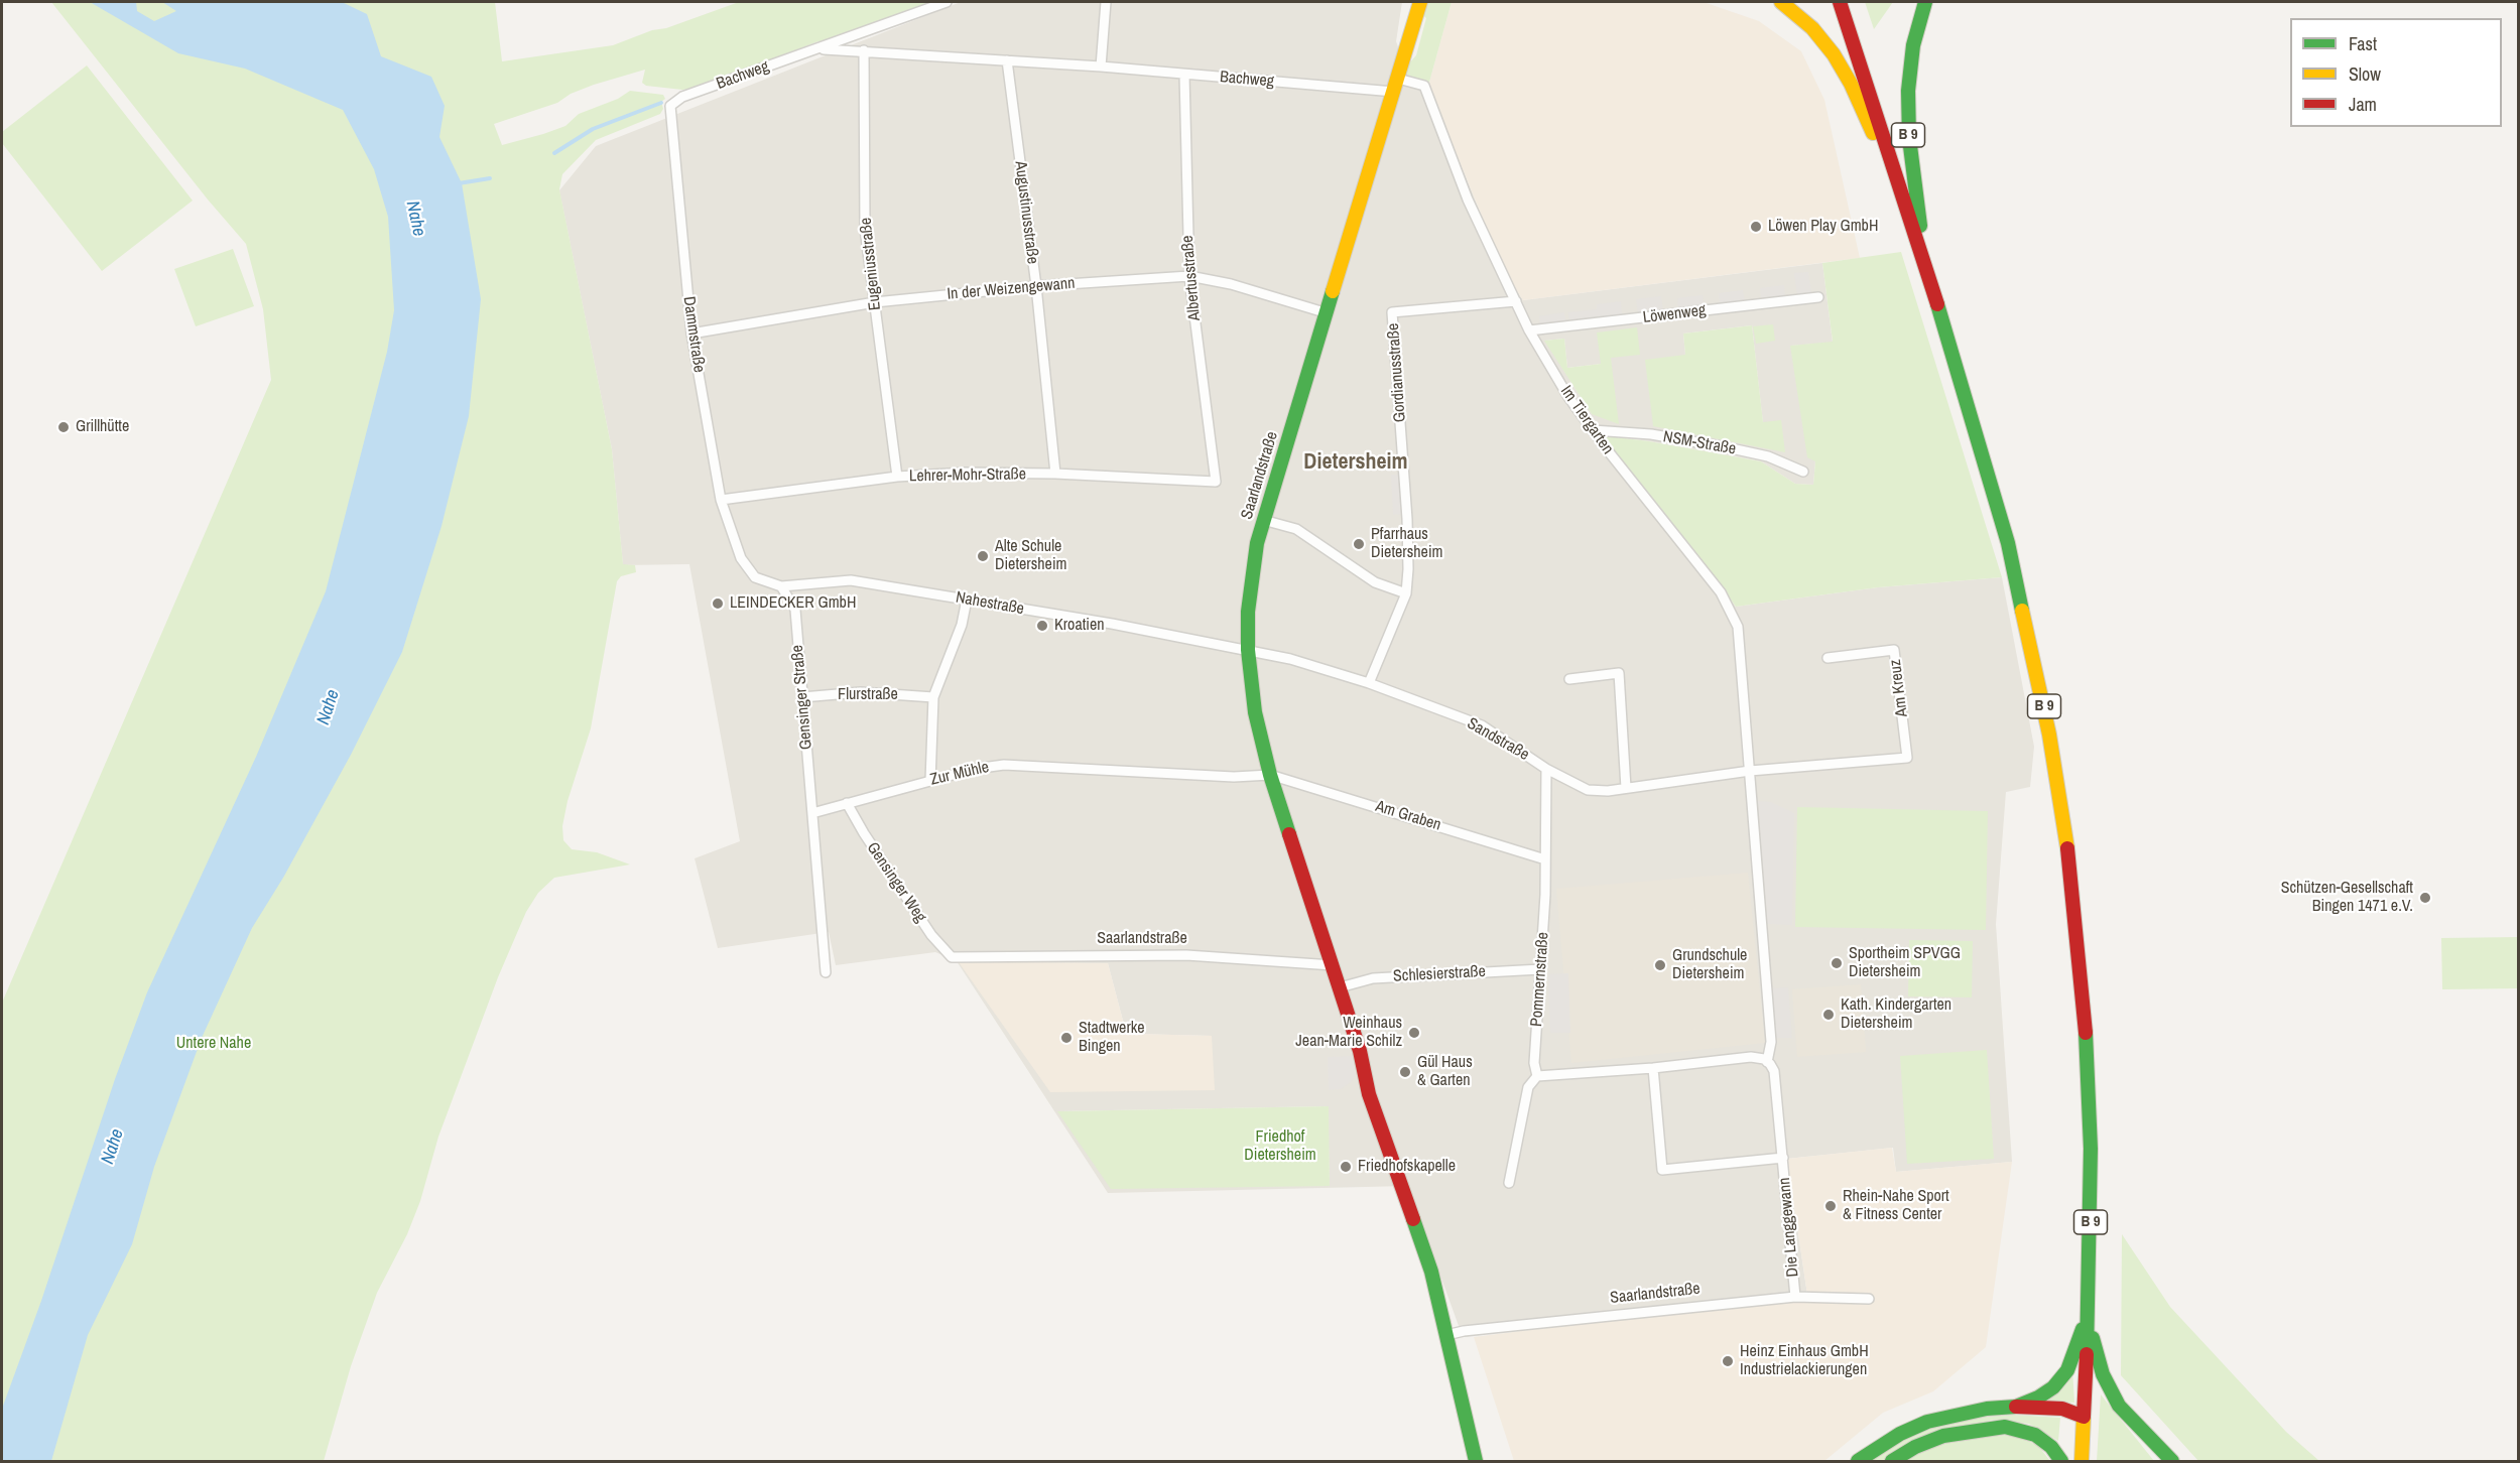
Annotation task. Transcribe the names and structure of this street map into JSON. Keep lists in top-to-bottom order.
{
  "streets": {
    "main road": ["B 9", "Saarlandstraße"],
    "street": [
      "Bachweg",
      "Augustinusstraße",
      "Eugeniusstraße",
      "Albertusstraße",
      "In der Weizengewann",
      "Löwenweg",
      "Dammstraße",
      "Gordianusstraße",
      "Im Tiergarten",
      "NSM-Straße",
      "Lehrer-Mohr-Straße",
      "Nahestraße",
      "Am Kreuz",
      "Flurstraße",
      "Gensinger Straße",
      "Sandstraße",
      "Zur Mühle",
      "Am Graben",
      "Gensinger Weg",
      "Schlesierstraße",
      "Pommernstraße",
      "Die Langgewann"
    ]
  },
  "crossings": [
    ["Bachweg", "Augustinusstraße"],
    ["Bachweg", "Eugeniusstraße"],
    ["Bachweg", "Albertusstraße"],
    ["Bachweg", "Dammstraße"],
    ["Bachweg", "Im Tiergarten"],
    ["Bachweg", "Saarlandstraße"],
    ["Augustinusstraße", "In der Weizengewann"],
    ["Augustinusstraße", "Lehrer-Mohr-Straße"],
    ["Eugeniusstraße", "In der Weizengewann"],
    ["Eugeniusstraße", "Lehrer-Mohr-Straße"],
    ["Albertusstraße", "In der Weizengewann"],
    ["Albertusstraße", "Lehrer-Mohr-Straße"],
    ["In der Weizengewann", "Dammstraße"],
    ["In der Weizengewann", "Saarlandstraße"],
    ["Löwenweg", "Im Tiergarten"],
    ["Dammstraße", "Lehrer-Mohr-Straße"],
    ["Dammstraße", "Nahestraße"],
    ["Gordianusstraße", "Im Tiergarten"],
    ["Gordianusstraße", "Sandstraße"],
    ["Im Tiergarten", "NSM-Straße"],
    ["Im Tiergarten", "Saarlandstraße"],
    ["Im Tiergarten", "Sandstraße"],
    ["Saarlandstraße", "Nahestraße"],
    ["Saarlandstraße", "Sandstraße"],
    ["Saarlandstraße", "Zur Mühle"],
    ["Saarlandstraße", "Am Graben"],
    ["Saarlandstraße", "Gensinger Weg"],
    ["Saarlandstraße", "Schlesierstraße"],
    ["Saarlandstraße", "Die Langgewann"],
    ["Nahestraße", "Gensinger Straße"],
    ["Nahestraße", "Sandstraße"],
    ["Am Kreuz", "Sandstraße"],
    ["Flurstraße", "Gensinger Straße"],
    ["Gensinger Straße", "Zur Mühle"],
    ["Sandstraße", "Pommernstraße"],
    ["Zur Mühle", "Am Graben"],
    ["Zur Mühle", "Gensinger Weg"],
    ["Am Graben", "Pommernstraße"],
    ["Schlesierstraße", "Pommernstraße"]
  ],
  "districts": ["Dietersheim"],
  "water": ["Nahe"],
  "parks": ["Untere Nahe", "Friedhof Dietersheim"],
  "places": [
    "Löwen Play GmbH",
    "Grillhütte",
    "Pfarrhaus Dietersheim",
    "Alte Schule Dietersheim",
    "LEINDECKER GmbH",
    "Kroatien",
    "Schützen-Gesellschaft Bingen 1471 e.V.",
    "Sportheim SPVGG Dietersheim",
    "Grundschule Dietersheim",
    "Kath. Kindergarten Dietersheim",
    "Weinhaus Jean-Marie Schilz",
    "Stadtwerke Bingen",
    "Gül Haus & Garten",
    "Friedhofskapelle",
    "Rhein-Nahe Sport & Fitness Center",
    "Heinz Einhaus GmbH Industrielackierungen"
  ],
  "legend": ["Fast", "Slow", "Jam"]
}
